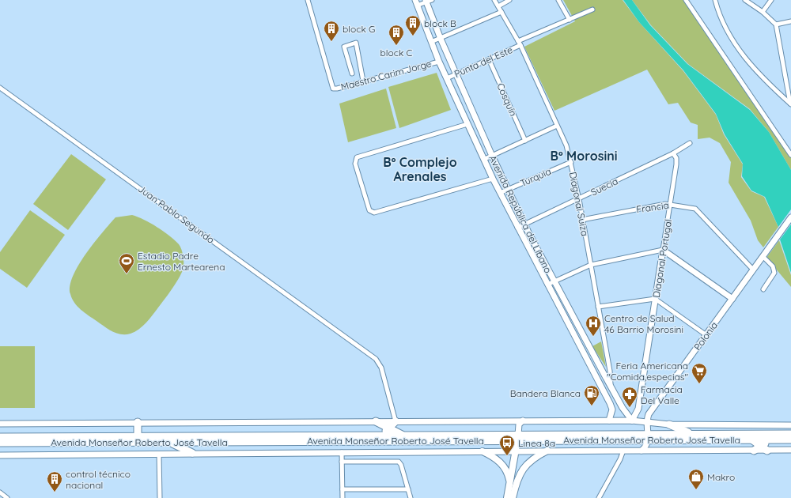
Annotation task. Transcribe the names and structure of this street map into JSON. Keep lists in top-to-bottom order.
{
  "streets": {
    "highway": ["Avenida Monseñor Roberto José Tavella"],
    "main road": ["Avenida República del Líbano", "Diagonal Portugal", "Polonia"],
    "street": [
      "Punta del Este",
      "Maestro Carim Jorge",
      "Cosquín",
      "Turquia",
      "Suecia",
      "Diagonal Suiza",
      "Francia",
      "Juan Pablo Segundo"
    ]
  },
  "crossings": [
    ["Punta del Este", "Cosquín"],
    ["Punta del Este", "Diagonal Suiza"],
    ["Punta del Este", "Avenida República del Líbano"],
    ["Maestro Carim Jorge", "Avenida República del Líbano"],
    ["Turquia", "Diagonal Suiza"],
    ["Turquia", "Avenida República del Líbano"],
    ["Suecia", "Diagonal Suiza"],
    ["Suecia", "Avenida República del Líbano"],
    ["Suecia", "Diagonal Portugal"],
    ["Diagonal Suiza", "Francia"],
    ["Diagonal Suiza", "Avenida República del Líbano"],
    ["Francia", "Diagonal Portugal"],
    ["Francia", "Polonia"],
    ["Avenida República del Líbano", "Diagonal Portugal"]
  ],
  "districts": ["Bº Morosini", "Bº Complejo Arenales"],
  "places": {
    "building": [
      "block B",
      "block G",
      "block C",
      "control técnico nacional"
    ],
    "sports": ["Estadio Padre Ernesto Martearena"],
    "hospital": ["Centro de Salud 46 Barrio Morosini"],
    "supermarket": ["Feria Americana \"Comida,especias\""],
    "fuel station": ["Bandera Blanca"],
    "pharmacy": ["Farmacia Del Valle"],
    "bus stop": ["Linea 8a"],
    "shop": ["Makro"]
  }
}
